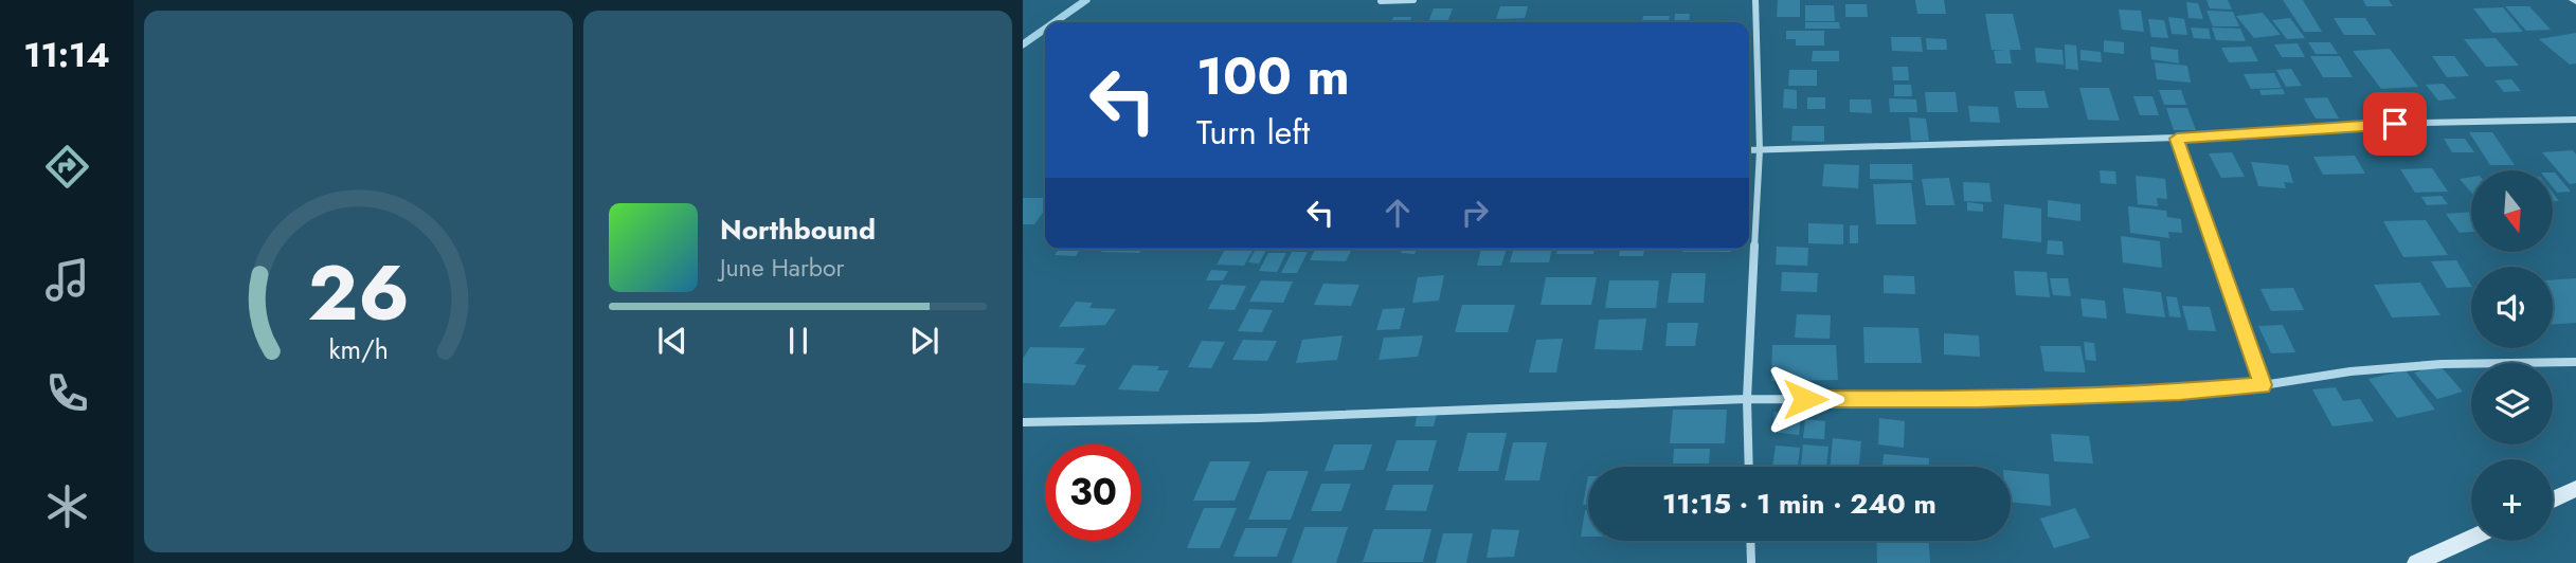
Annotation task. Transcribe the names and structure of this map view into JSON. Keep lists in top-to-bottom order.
{
  "north": "bottom",
  "page": {
    "tabs": "11:14",
    "turn": ["100 m", "Turn left"],
    "map_buttons": "+",
    "song": ["Northbound", "June Harbor"],
    "limit": "30",
    "trip": "11:15 · 1 min · 240 m",
    "gauge": ["26", "km/h"]
  }
}
